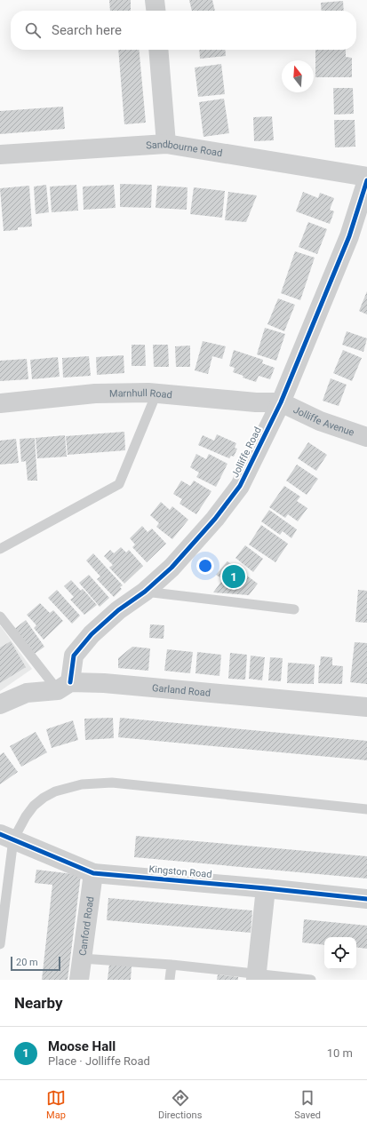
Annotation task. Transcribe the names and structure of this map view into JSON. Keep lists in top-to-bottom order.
{
  "streets": {
    "street": [
      "Sandbourne Road",
      "Marnhull Road",
      "Jolliffe Avenue",
      "Jolliffe Road",
      "Garland Road",
      "Kingston Road",
      "Canford Road"
    ]
  },
  "crossings": [
    ["Marnhull Road", "Jolliffe Avenue"],
    ["Marnhull Road", "Jolliffe Road"],
    ["Jolliffe Avenue", "Jolliffe Road"],
    ["Jolliffe Road", "Garland Road"],
    ["Kingston Road", "Canford Road"]
  ],
  "scale_bar": "20 m",
  "north": "top",
  "page": {
    "search": "Search here",
    "pins": "1",
    "scale": "20 m",
    "heading": "Nearby",
    "list": [
      {
        "mark": "1",
        "name": "Moose Hall",
        "note": "Place · Jolliffe Road",
        "value": "10 m"
      }
    ],
    "nav": ["Map", "Directions", "Saved"]
  }
}
